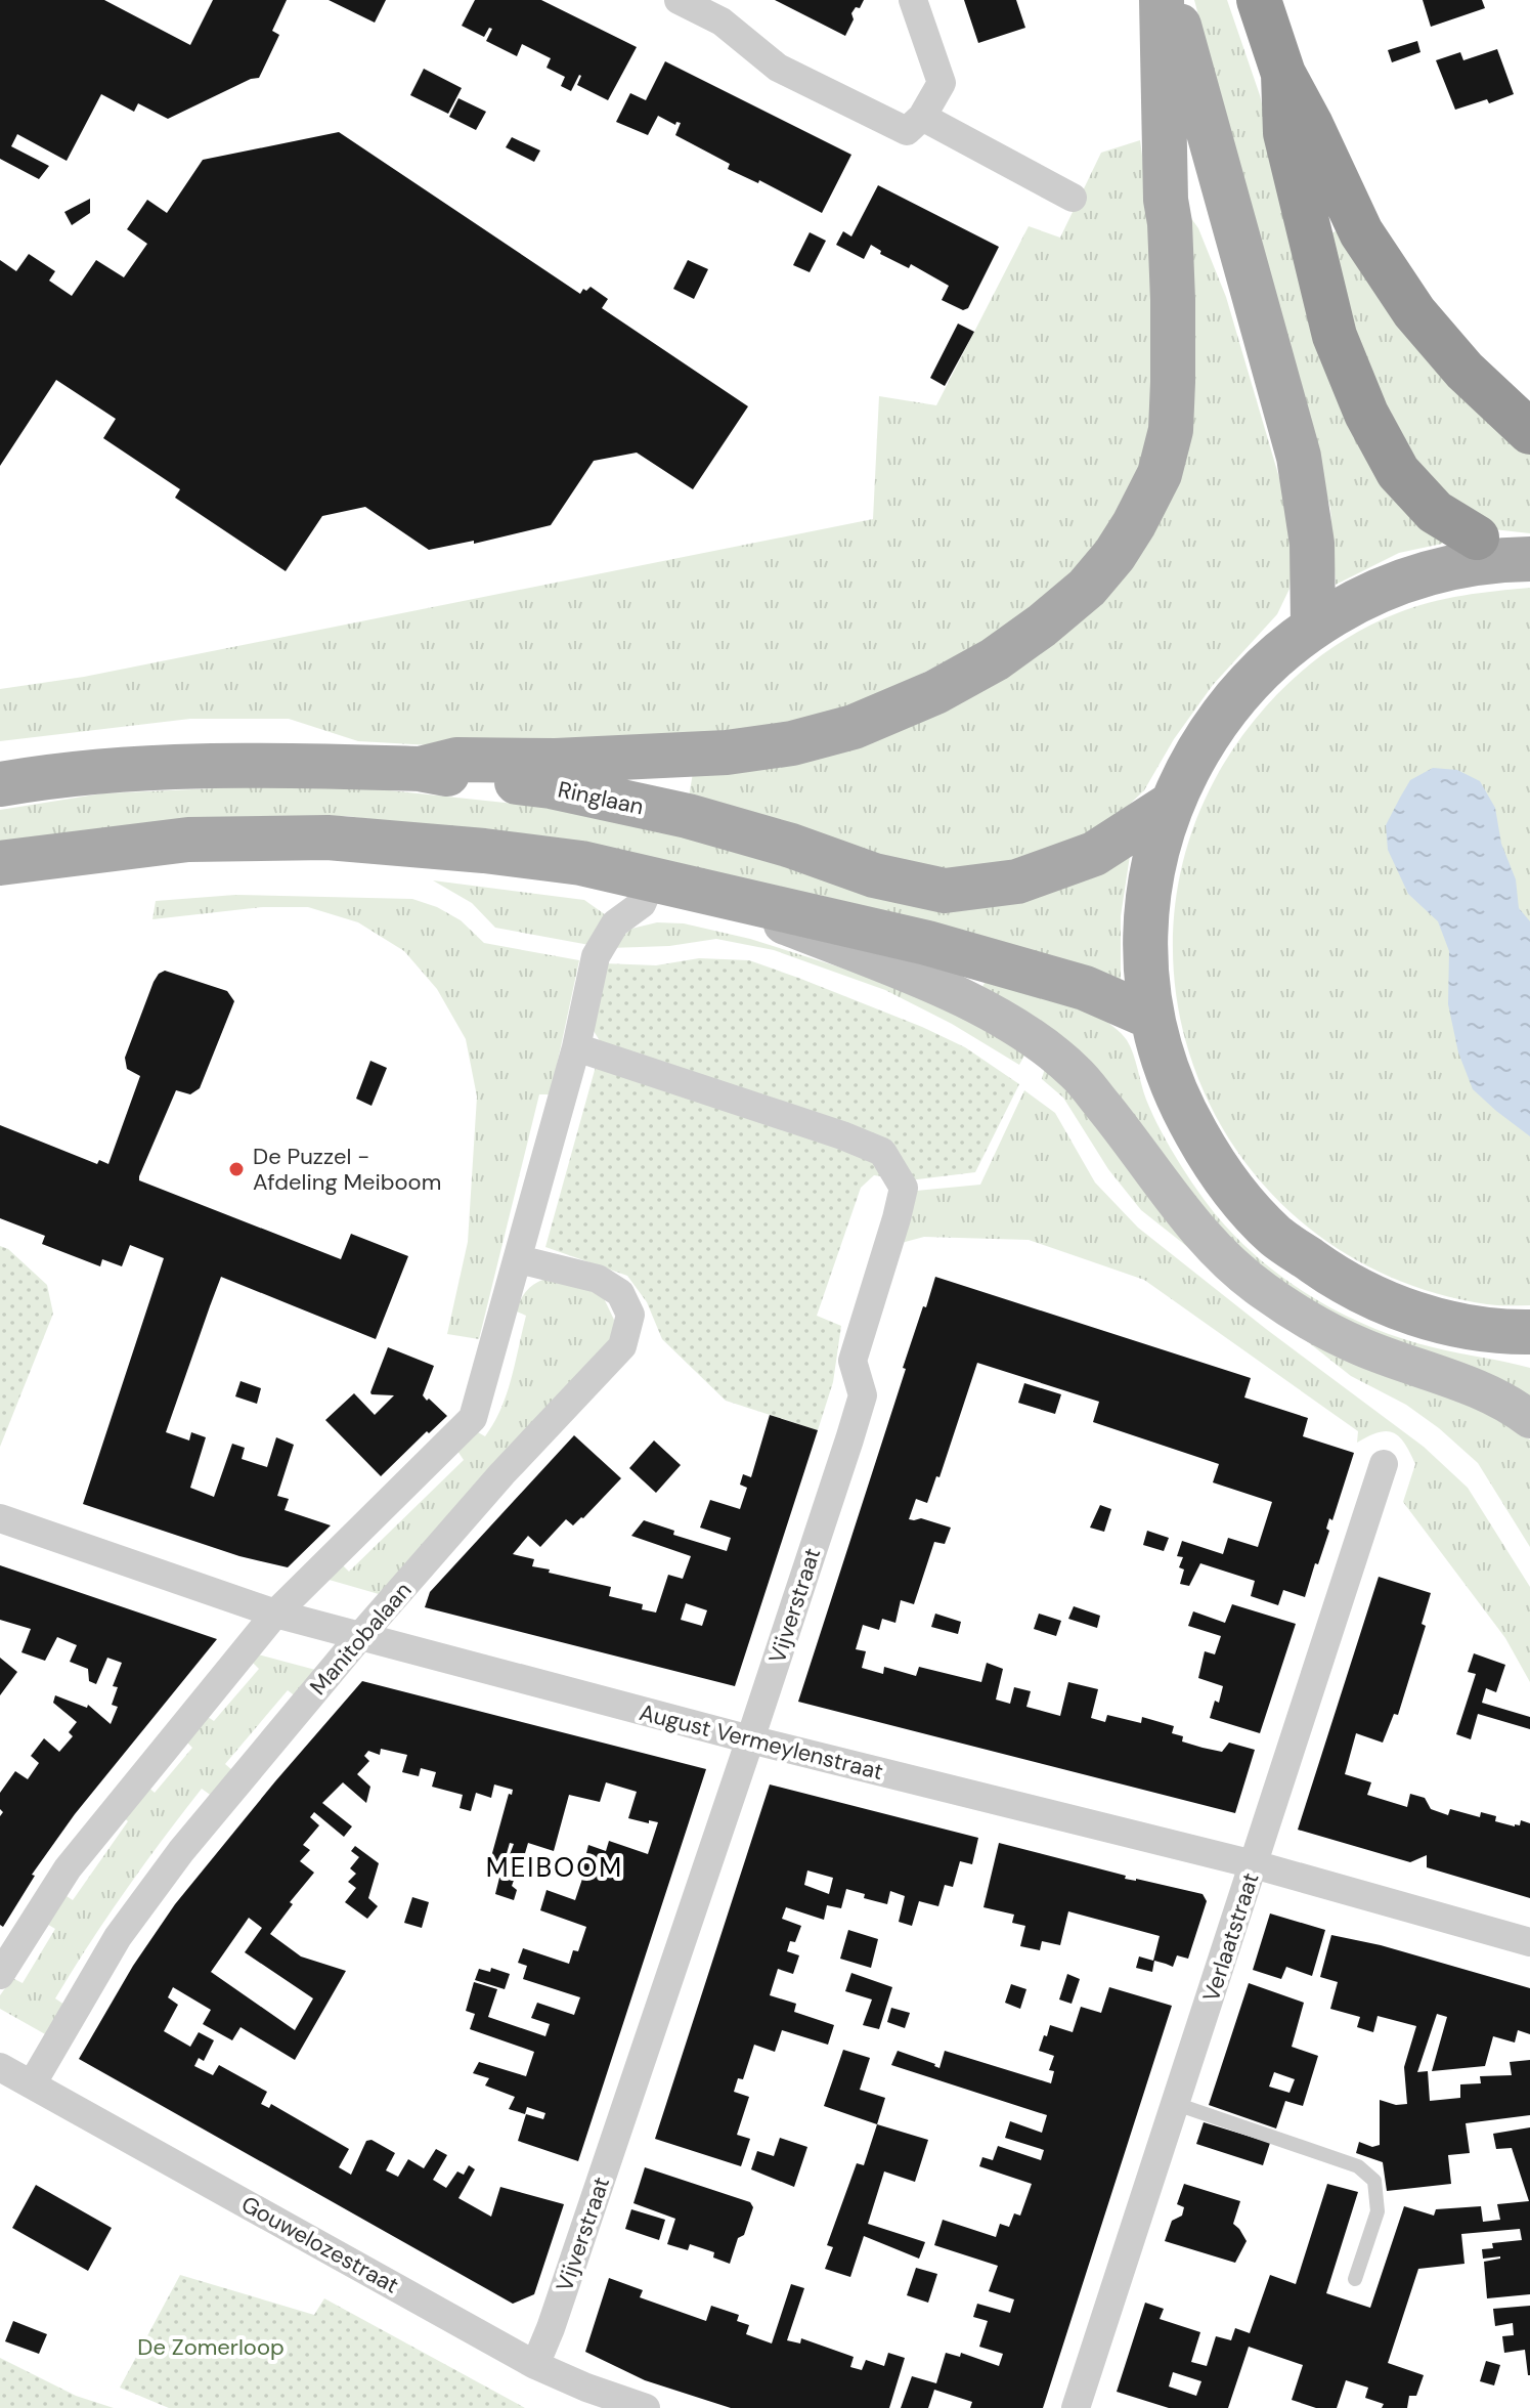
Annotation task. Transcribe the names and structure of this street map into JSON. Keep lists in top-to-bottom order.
{
  "streets": {
    "main road": ["Ringlaan"],
    "street": [
      "Vijverstraat",
      "Manitobalaan",
      "August Vermeylenstraat",
      "Verlaatstraat",
      "Gouwelozestraat"
    ]
  },
  "crossings": [
    ["Vijverstraat", "August Vermeylenstraat"],
    ["Vijverstraat", "Gouwelozestraat"],
    ["Manitobalaan", "August Vermeylenstraat"],
    ["Manitobalaan", "Gouwelozestraat"],
    ["August Vermeylenstraat", "Verlaatstraat"]
  ],
  "districts": ["MEIBOOM"],
  "parks": ["De Zomerloop"],
  "places": ["De Puzzel - Afdeling Meiboom"]
}
